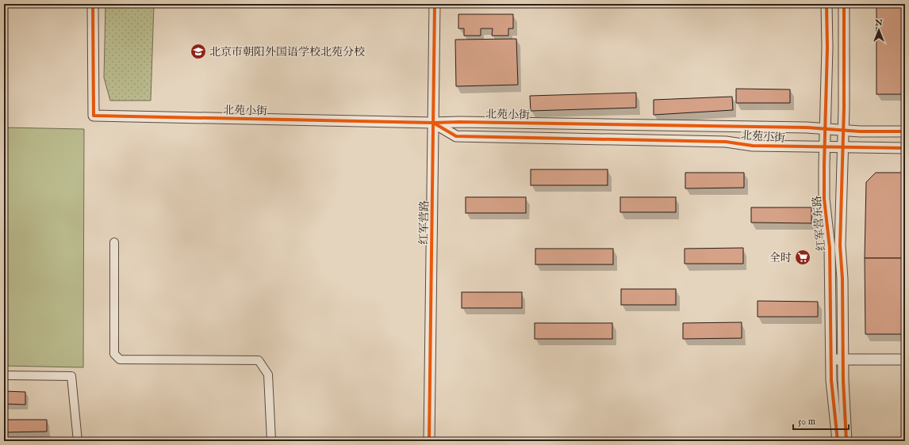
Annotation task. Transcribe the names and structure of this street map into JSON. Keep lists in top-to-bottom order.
{
  "streets": {
    "street": ["北苑小街", "红军营路", "红军营东路"]
  },
  "crossings": [
    ["北苑小街", "红军营路"],
    ["北苑小街", "红军营东路"]
  ],
  "places": {
    "school or university": ["北京市朝阳外国语学校北苑分校"],
    "supermarket": ["全时"]
  },
  "scale_bar": "50 m",
  "north": "top"
}
